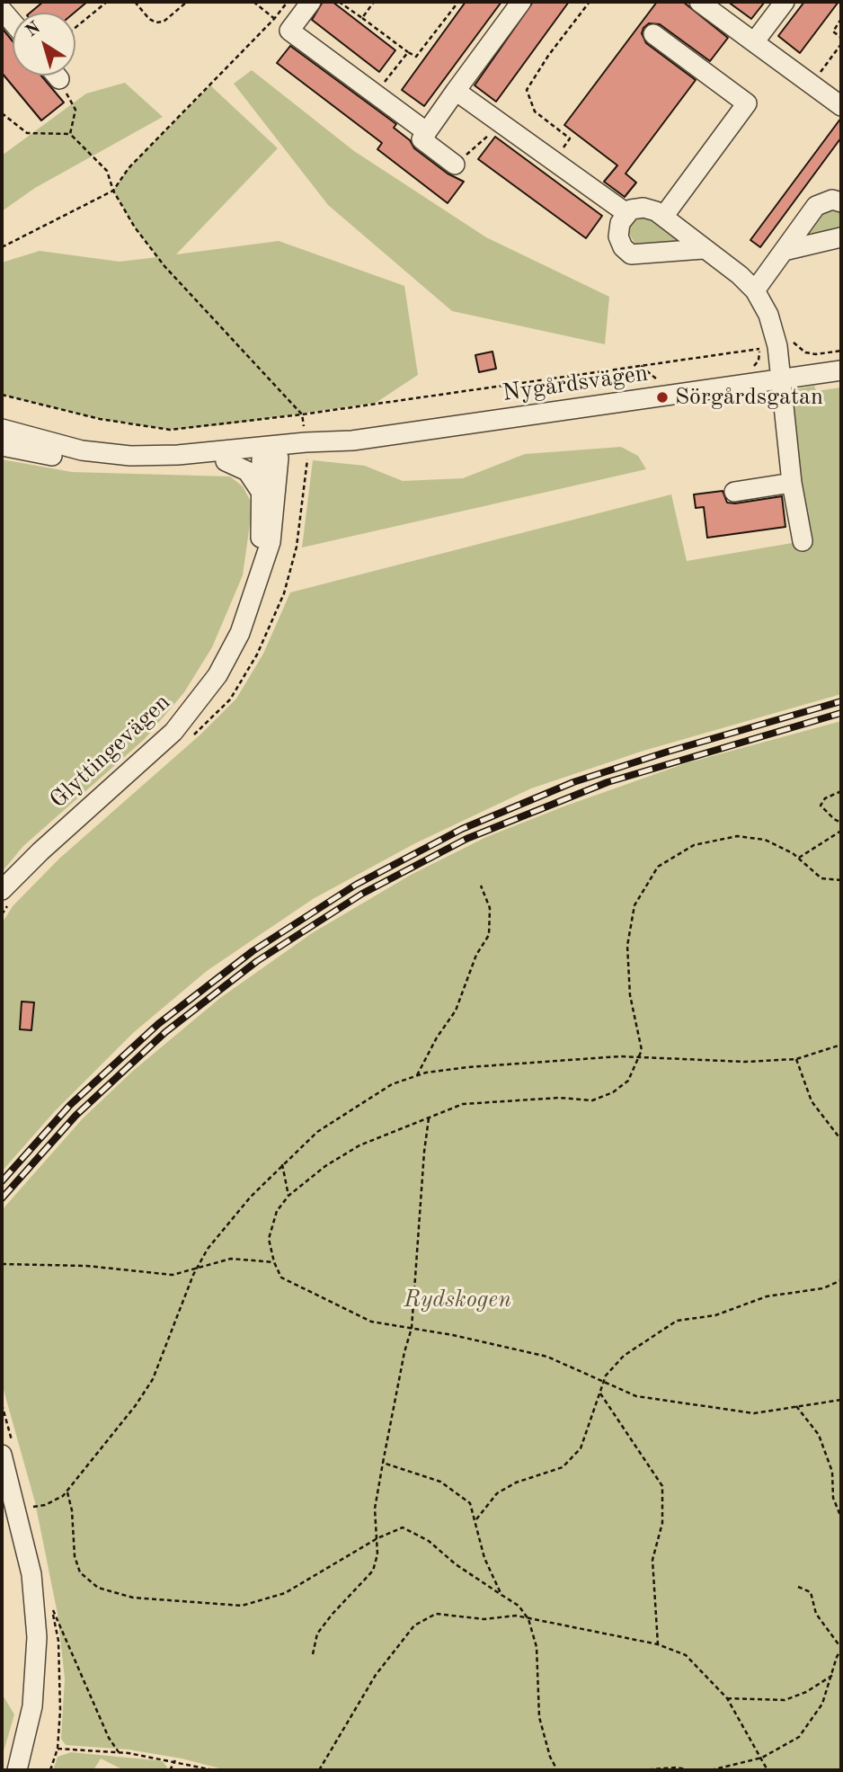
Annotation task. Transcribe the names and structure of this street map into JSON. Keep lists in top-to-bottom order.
{
  "streets": {
    "street": ["Nygårdsvägen", "Glyttingevägen"]
  },
  "crossings": [
    ["Nygårdsvägen", "Glyttingevägen"]
  ],
  "parks": ["Rydskogen"],
  "places": ["Sörgårdsgatan"],
  "north": "top left"
}
